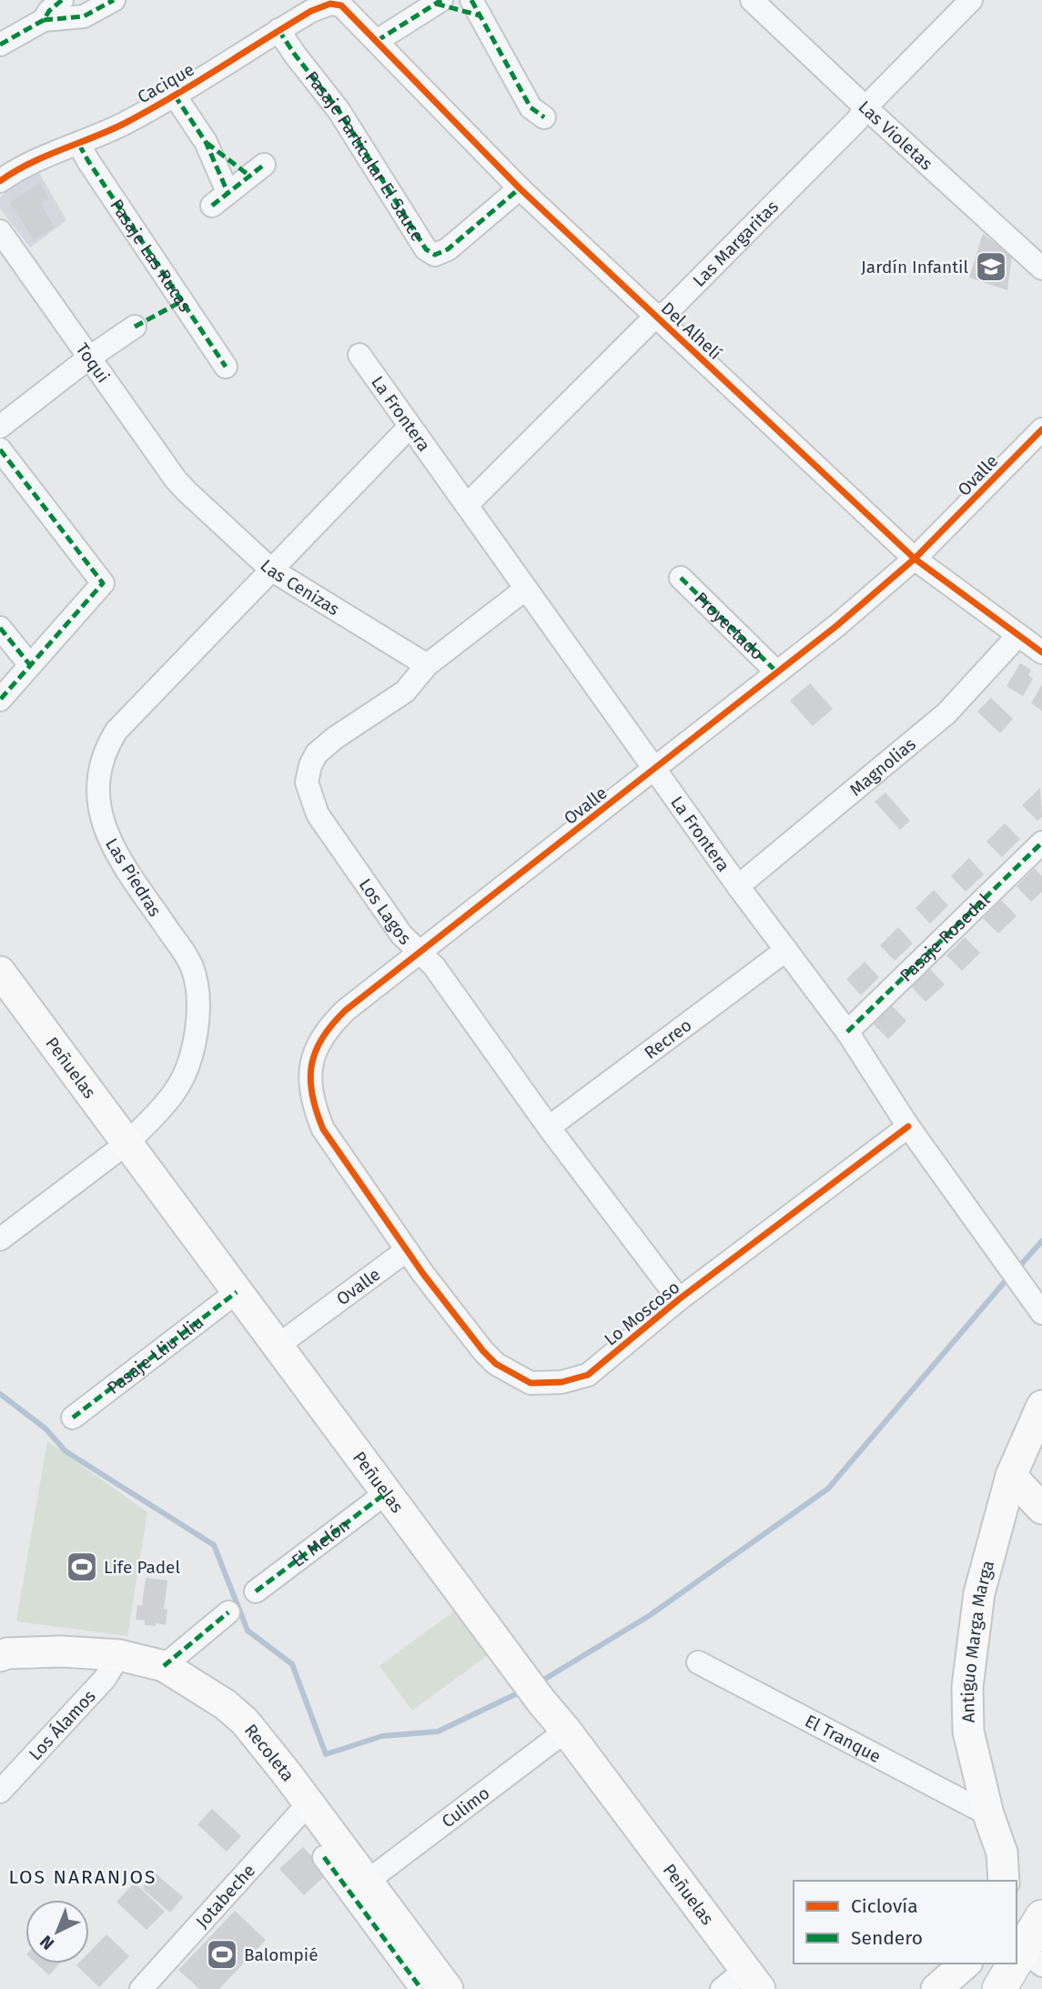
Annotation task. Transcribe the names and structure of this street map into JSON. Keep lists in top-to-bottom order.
{
  "streets": {
    "street": [
      "Cacique",
      "Las Violetas",
      "Pasaje Particular El Sauce",
      "Las Margaritas",
      "Pasaje Las Rucas",
      "Del Alhelí",
      "Toqui",
      "La Frontera",
      "Ovalle",
      "Las Cenizas",
      "Proyectado",
      "Magnolias",
      "Las Piedras",
      "Los Lagos",
      "Pasaje Rosedal",
      "Recreo",
      "Peñuelas",
      "Lo Moscoso",
      "Pasaje Lliu Lliu",
      "El Melón",
      "Antiguo Marga Marga",
      "Los Álamos",
      "El Tranque",
      "Recoleta",
      "Culimo",
      "Jotabeche"
    ]
  },
  "crossings": [
    ["Cacique", "Pasaje Particular El Sauce"],
    ["Cacique", "Pasaje Las Rucas"],
    ["Cacique", "Del Alhelí"],
    ["Las Violetas", "Las Margaritas"],
    ["Pasaje Particular El Sauce", "Del Alhelí"],
    ["Las Margaritas", "Del Alhelí"],
    ["Las Margaritas", "La Frontera"],
    ["Del Alhelí", "Ovalle"],
    ["Del Alhelí", "Magnolias"],
    ["Toqui", "Las Cenizas"],
    ["La Frontera", "Ovalle"],
    ["La Frontera", "Magnolias"],
    ["La Frontera", "Las Piedras"],
    ["La Frontera", "Los Lagos"],
    ["La Frontera", "Pasaje Rosedal"],
    ["La Frontera", "Recreo"],
    ["La Frontera", "Lo Moscoso"],
    ["Ovalle", "Proyectado"],
    ["Ovalle", "Los Lagos"],
    ["Ovalle", "Peñuelas"],
    ["Ovalle", "Lo Moscoso"],
    ["Las Cenizas", "Las Piedras"],
    ["Las Cenizas", "Los Lagos"],
    ["Las Piedras", "Peñuelas"],
    ["Los Lagos", "Recreo"],
    ["Los Lagos", "Lo Moscoso"],
    ["Peñuelas", "Pasaje Lliu Lliu"],
    ["Peñuelas", "El Melón"],
    ["Peñuelas", "Culimo"],
    ["Antiguo Marga Marga", "El Tranque"],
    ["Los Álamos", "Recoleta"],
    ["Recoleta", "Culimo"],
    ["Recoleta", "Jotabeche"]
  ],
  "districts": ["LOS NARANJOS"],
  "places": {
    "school or university": ["Jardín Infantil"],
    "sports": ["Life Padel", "Balompié"]
  },
  "legend": ["Ciclovía", "Sendero"],
  "north": "bottom left"
}
